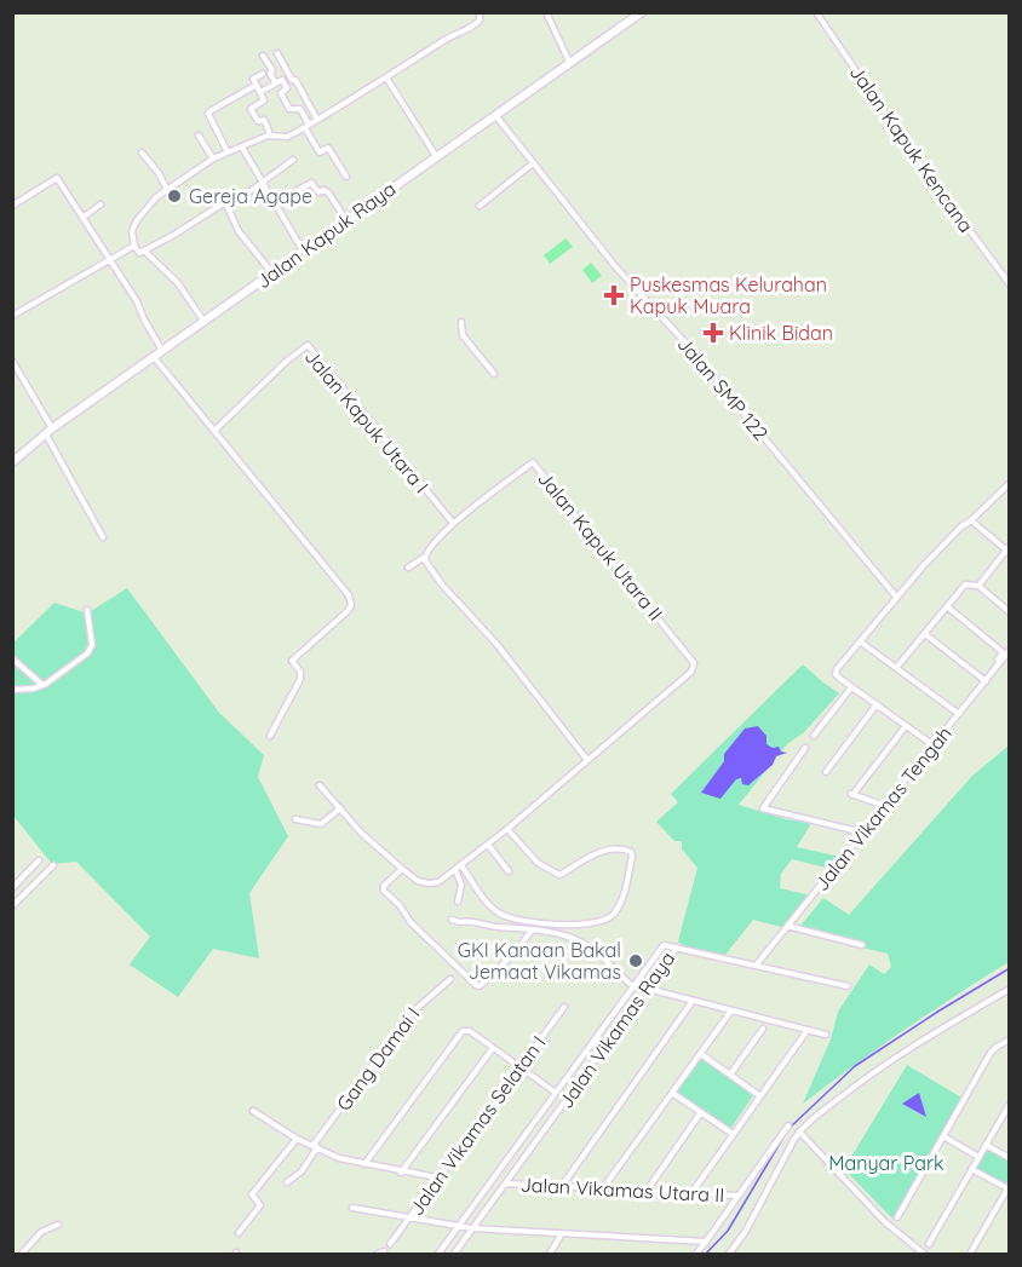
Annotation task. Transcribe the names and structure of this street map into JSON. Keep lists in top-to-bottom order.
{
  "streets": {
    "main road": ["Jalan Kapuk Raya"],
    "street": [
      "Jalan Kapuk Kencana",
      "Jalan SMP 122",
      "Jalan Kapuk Utara I",
      "Jalan Kapuk Utara II",
      "Jalan Vikamas Tengah",
      "Jalan Vikamas Raya",
      "Gang Damai I",
      "Jalan Vikamas Selatan I",
      "Jalan Vikamas Utara II"
    ]
  },
  "crossings": [
    ["Jalan Kapuk Raya", "Jalan SMP 122"],
    ["Jalan Kapuk Utara I", "Jalan Kapuk Utara II"],
    ["Jalan Vikamas Raya", "Jalan Vikamas Utara II"]
  ],
  "parks": ["Manyar Park"],
  "places": {
    "other": ["Gereja Agape", "GKI Kanaan Bakal Jemaat Vikamas"],
    "health": ["Puskesmas Kelurahan Kapuk Muara", "Klinik Bidan"]
  }
}
